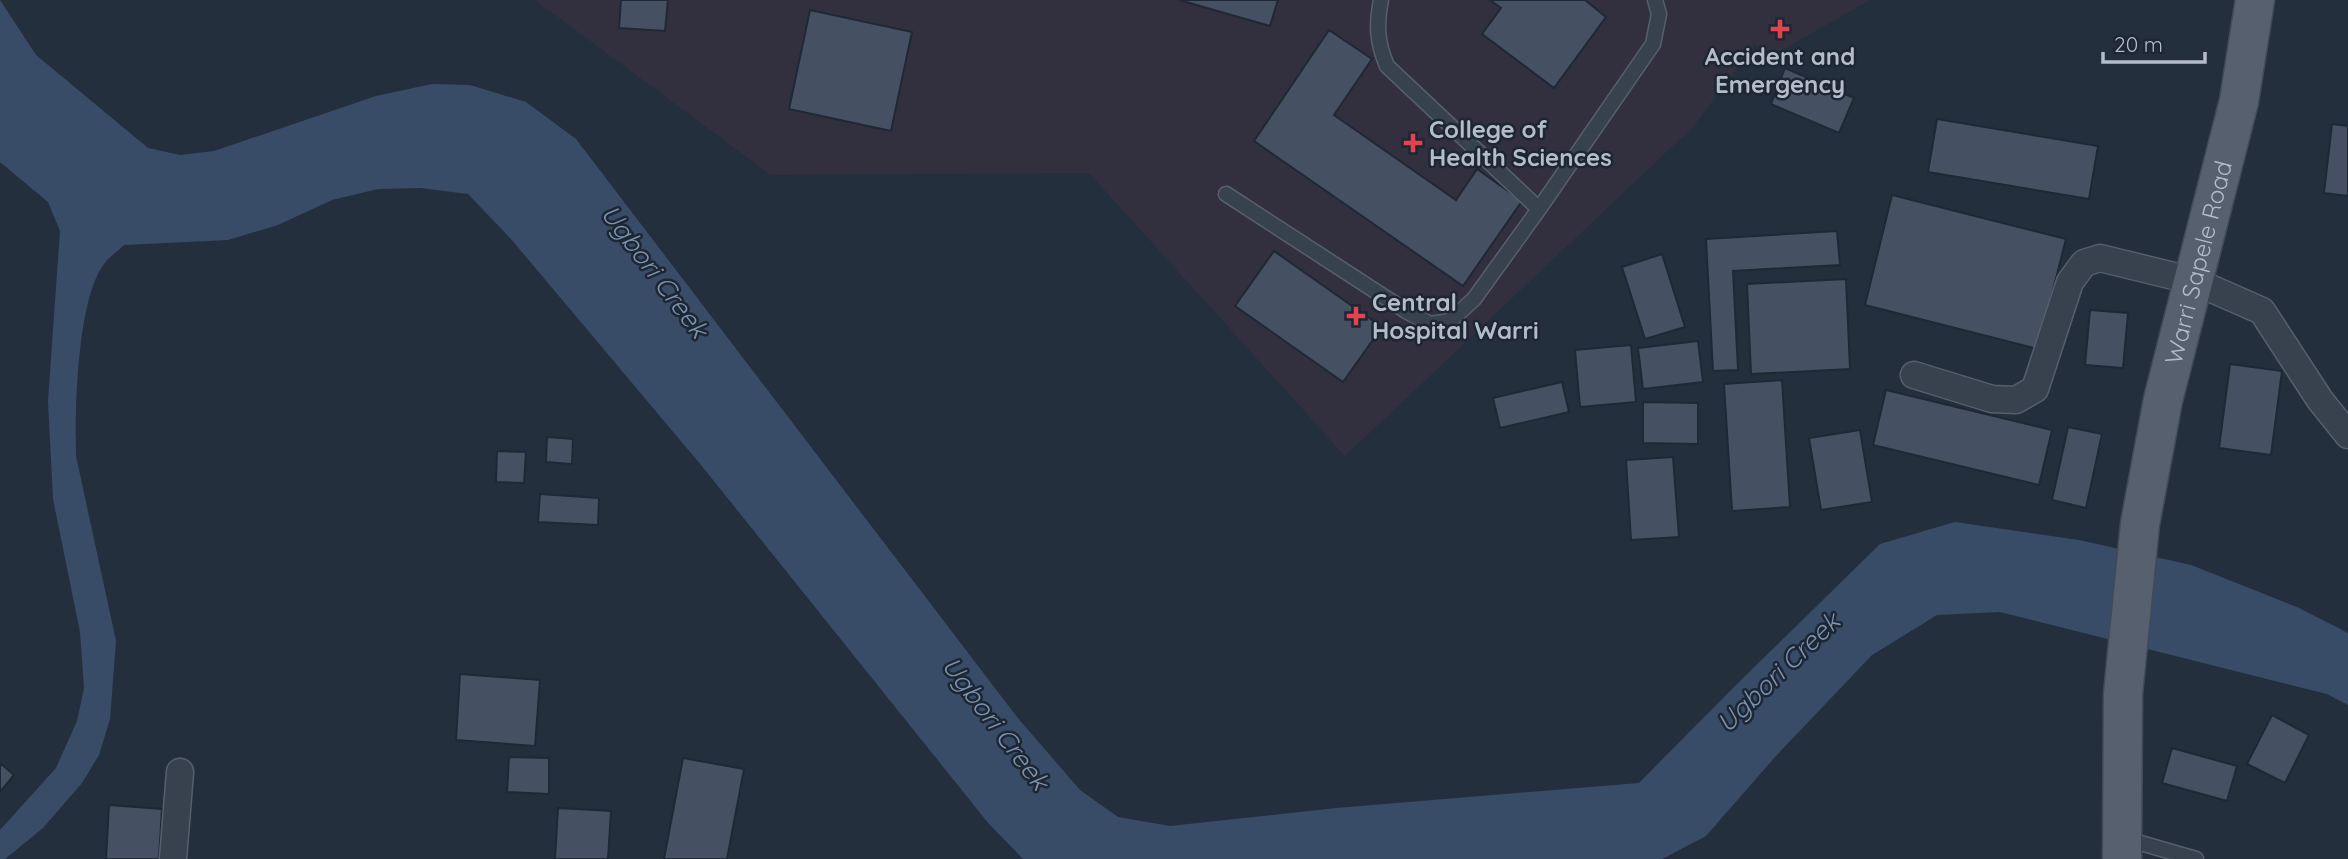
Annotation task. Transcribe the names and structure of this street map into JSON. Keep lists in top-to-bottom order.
{
  "streets": {
    "main road": ["Warri Sapele Road"]
  },
  "water": ["Ugbori Creek"],
  "places": {
    "health": ["Accident and Emergency", "College of Health Sciences", "Central Hospital Warri"]
  },
  "scale_bar": "20 m"
}
